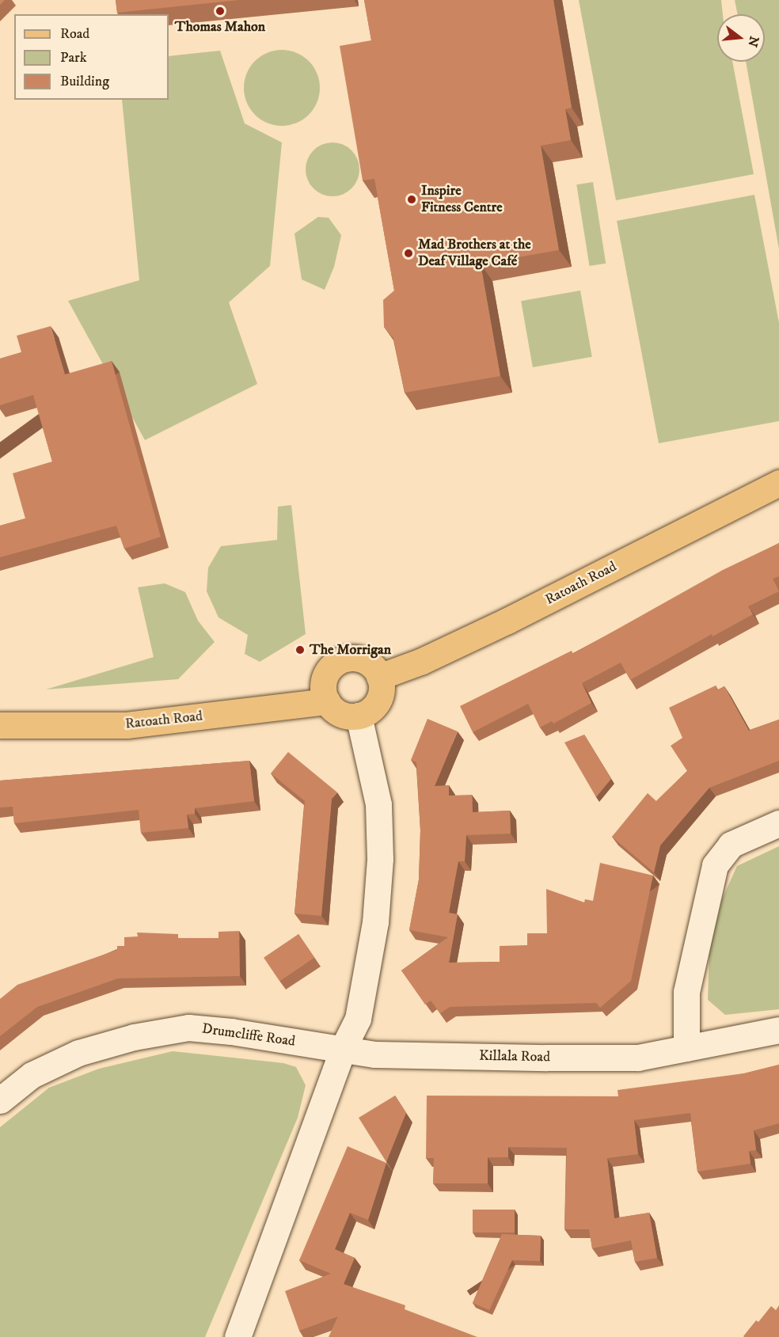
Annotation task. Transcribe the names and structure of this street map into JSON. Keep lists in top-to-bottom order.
{
  "streets": {
    "main road": ["Ratoath Road"],
    "street": ["Drumcliffe Road", "Killala Road"]
  },
  "crossings": [
    ["Drumcliffe Road", "Killala Road"]
  ],
  "places": [
    "Thomas Mahon",
    "Inspire Fitness Centre",
    "Mad Brothers at the Deaf Village Café",
    "The Morrigan"
  ],
  "legend": ["Road", "Park", "Building"],
  "north": "right"
}
